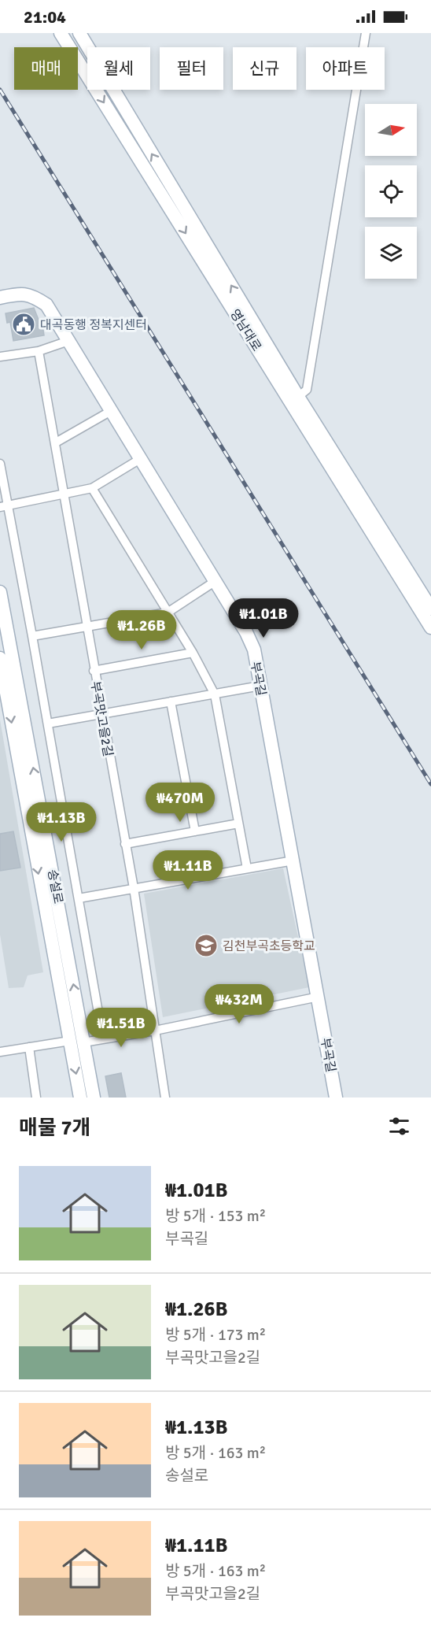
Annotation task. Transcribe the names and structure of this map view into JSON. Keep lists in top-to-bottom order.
{
  "streets": {
    "street": [
      "영남대로",
      "부곡길",
      "부곡맛고을2길",
      "송설로"
    ]
  },
  "places": {
    "public building": ["대곡동행 정복지센터"],
    "school or university": ["김천부곡초등학교"]
  },
  "north": "right",
  "page": {
    "status": "21:04",
    "chip": [
      "매매",
      "월세",
      "필터",
      "신규",
      "아파트"
    ],
    "price": [
      "₩1.01B",
      "₩1.26B",
      "₩470M",
      "₩1.13B",
      "₩1.11B",
      "₩432M",
      "₩1.51B"
    ],
    "heading": "매물 7개",
    "list": [
      {
        "name": "₩1.01B",
        "note": "방 5개 · 153 m² · 부곡길"
      },
      {
        "name": "₩1.26B",
        "note": "방 5개 · 173 m² · 부곡맛고을2길"
      },
      {
        "name": "₩1.13B",
        "note": "방 5개 · 163 m² · 송설로"
      },
      {
        "name": "₩1.11B",
        "note": "방 5개 · 163 m² · 부곡맛고을2길"
      }
    ]
  }
}
